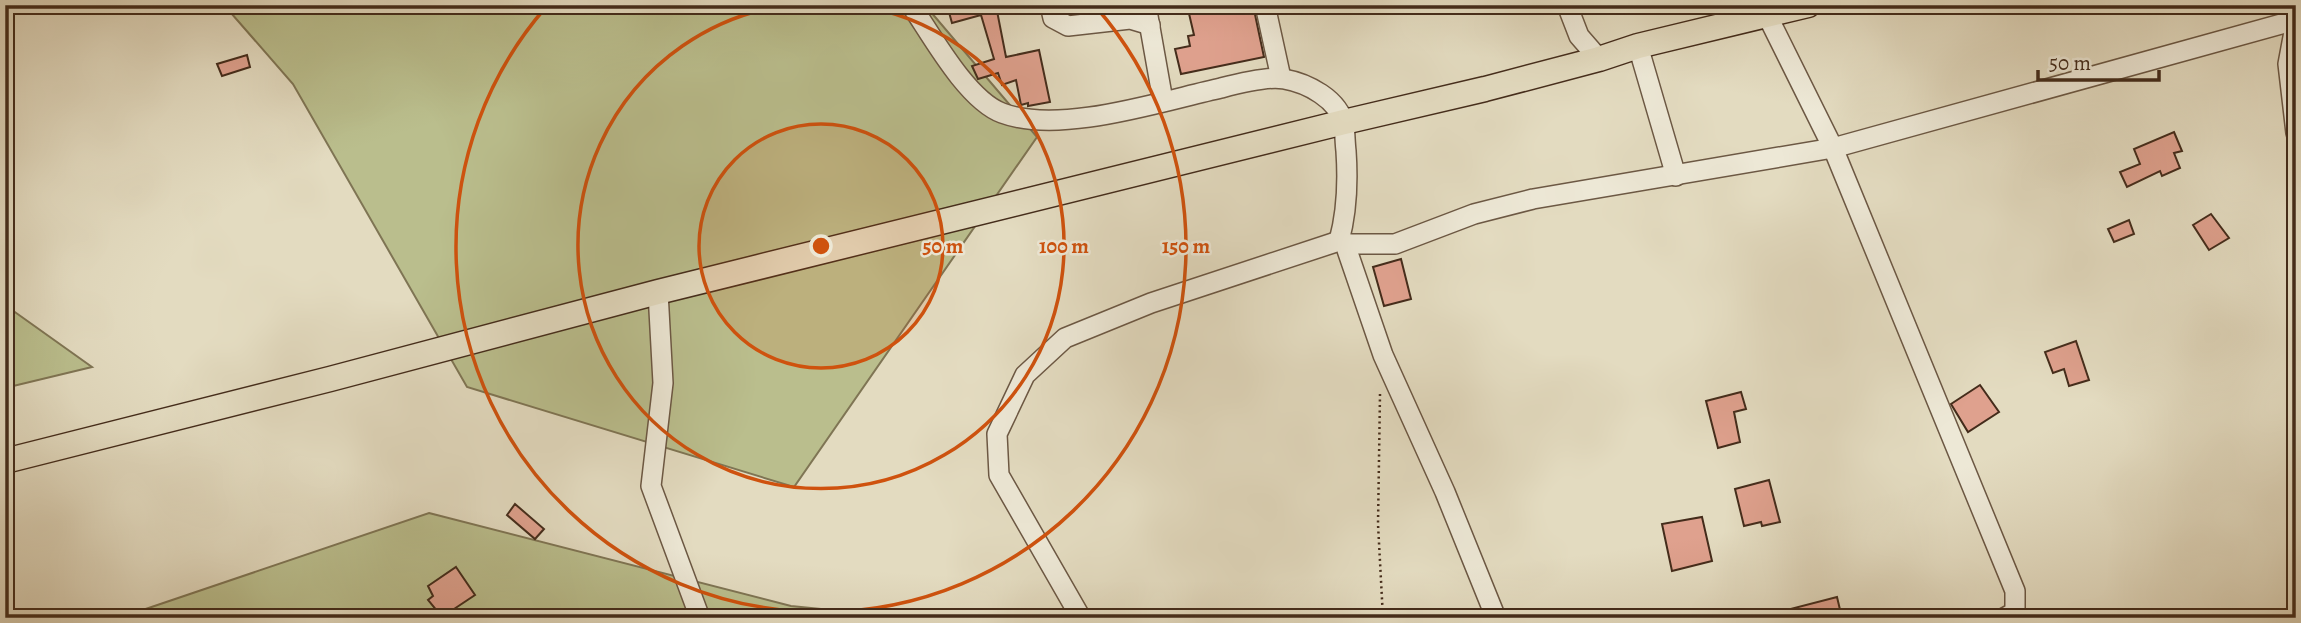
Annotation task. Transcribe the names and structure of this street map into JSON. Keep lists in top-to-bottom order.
{
  "scale_bar": "50 m",
  "rings": ["50 m", "100 m", "150 m"]
}
